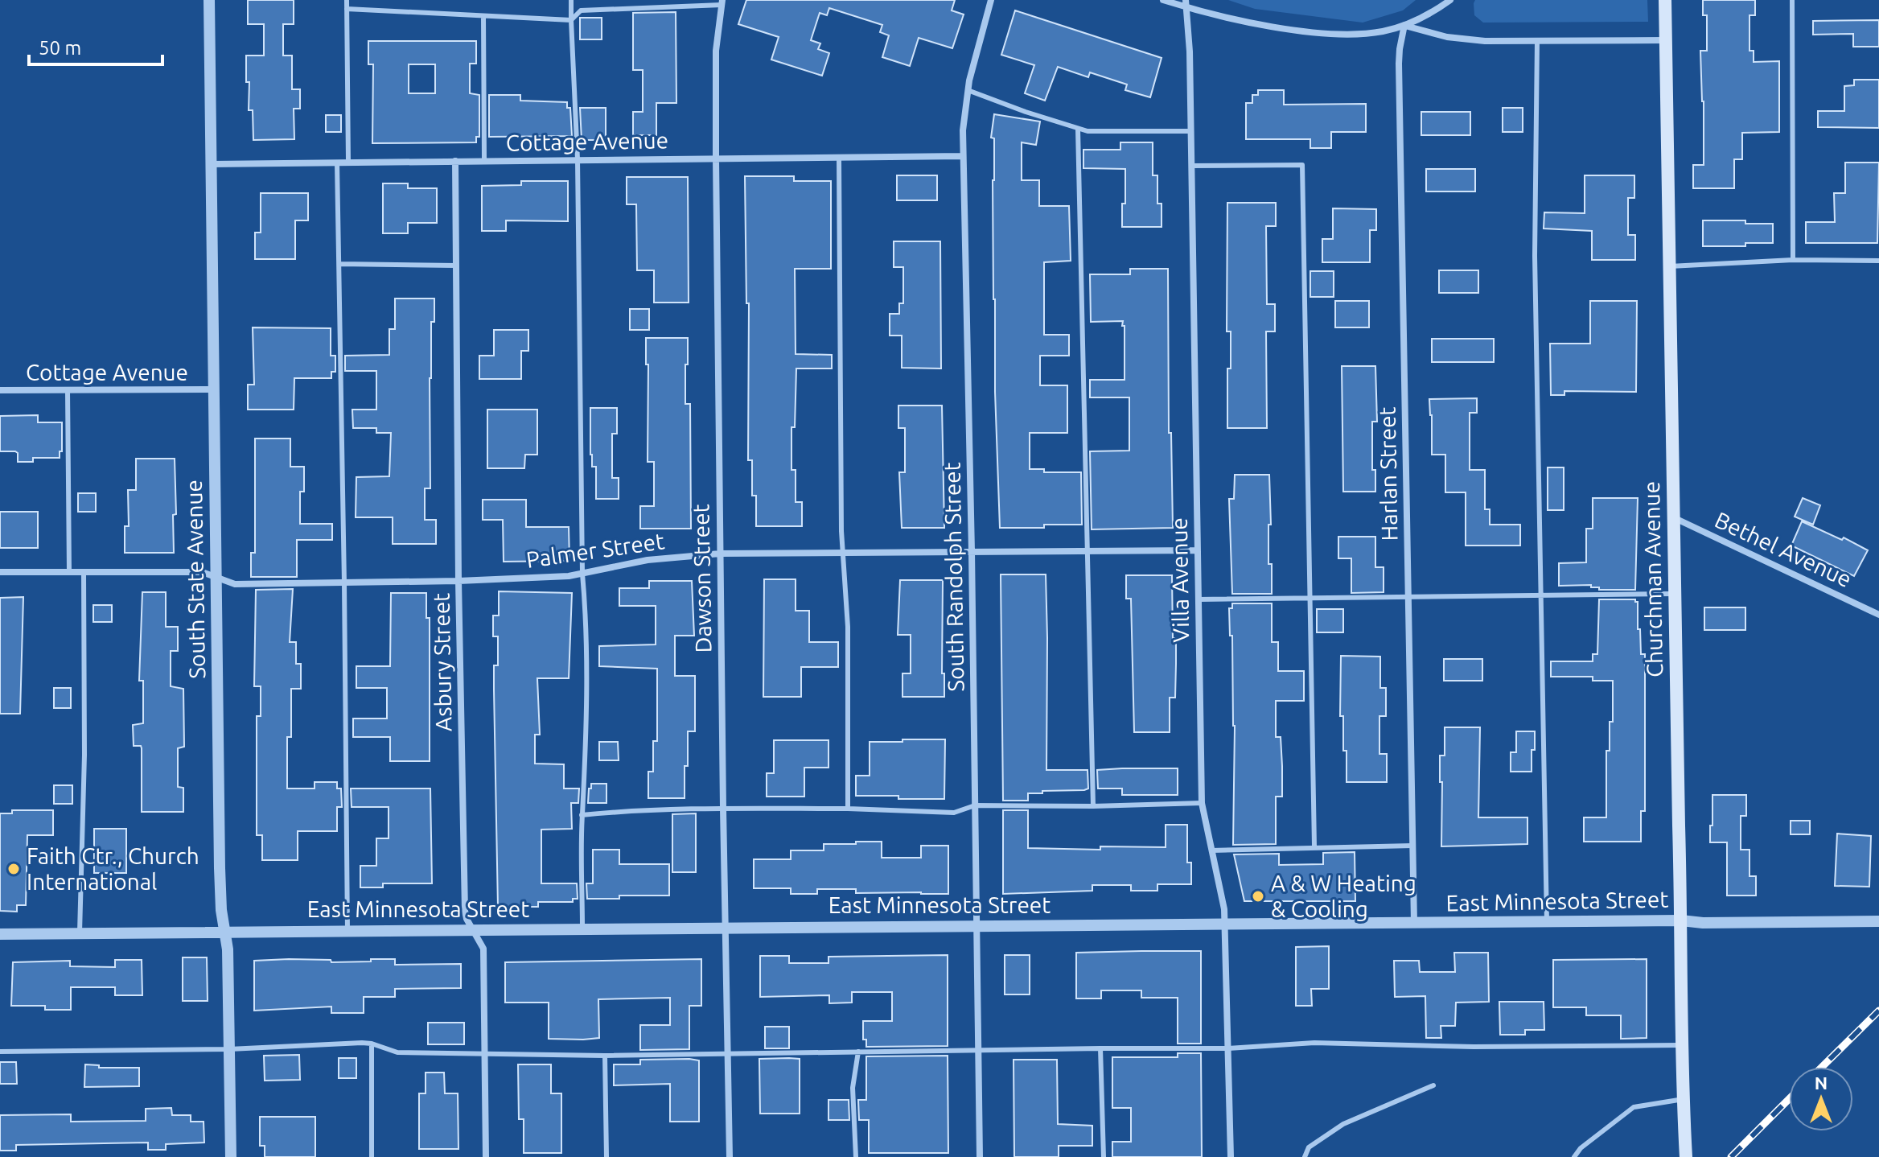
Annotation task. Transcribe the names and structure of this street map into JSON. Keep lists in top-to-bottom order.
{
  "streets": {
    "main road": ["Churchman Avenue"],
    "street": [
      "Cottage Avenue",
      "Harlan Street",
      "Bethel Avenue",
      "Palmer Street",
      "South Randolph Street",
      "Dawson Street",
      "South State Avenue",
      "Villa Avenue",
      "Asbury Street",
      "East Minnesota Street"
    ]
  },
  "crossings": [
    ["Cottage Avenue", "South Randolph Street"],
    ["Cottage Avenue", "Dawson Street"],
    ["Cottage Avenue", "South State Avenue"],
    ["Cottage Avenue", "Asbury Street"],
    ["Harlan Street", "East Minnesota Street"],
    ["Bethel Avenue", "Churchman Avenue"],
    ["Palmer Street", "South Randolph Street"],
    ["Palmer Street", "Dawson Street"],
    ["Palmer Street", "South State Avenue"],
    ["Palmer Street", "Villa Avenue"],
    ["Palmer Street", "Asbury Street"],
    ["South Randolph Street", "East Minnesota Street"],
    ["Dawson Street", "East Minnesota Street"],
    ["South State Avenue", "East Minnesota Street"],
    ["Churchman Avenue", "East Minnesota Street"],
    ["Villa Avenue", "East Minnesota Street"],
    ["Asbury Street", "East Minnesota Street"]
  ],
  "places": ["Faith Ctr., Church International", "A & W Heating & Cooling"],
  "scale_bar": "50 m",
  "north": "top"
}
